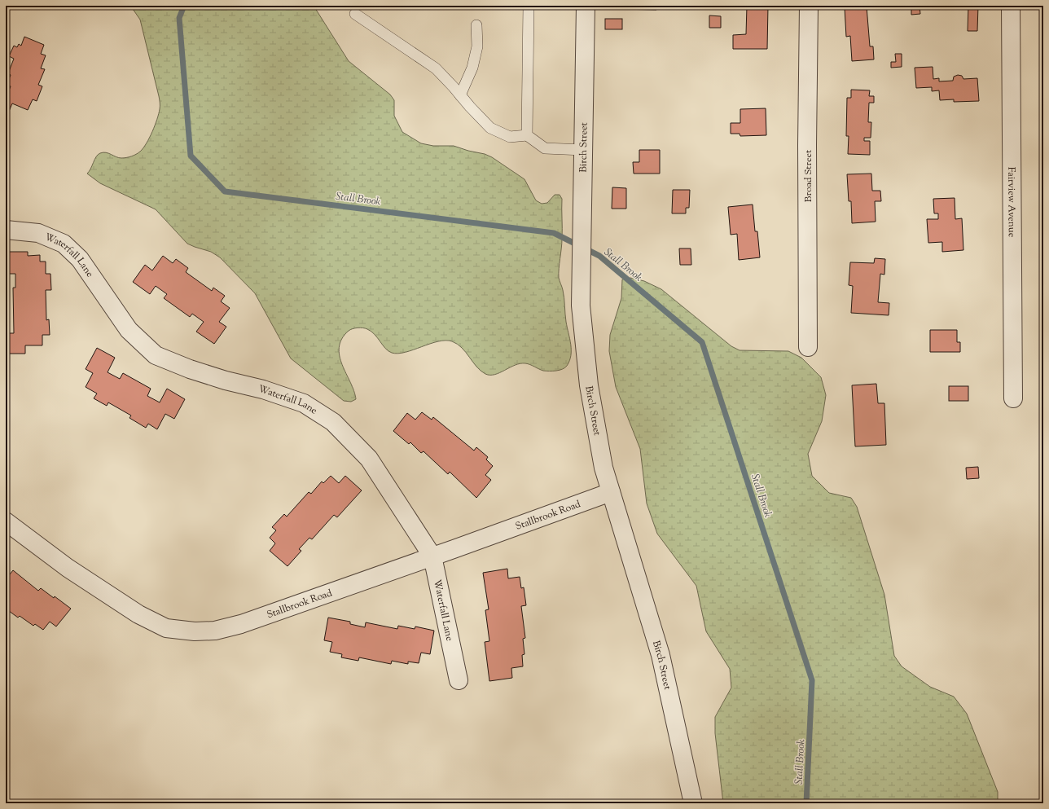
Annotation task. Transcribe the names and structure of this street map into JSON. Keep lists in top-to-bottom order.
{
  "streets": {
    "street": [
      "Birch Street",
      "Broad Street",
      "Fairview Avenue",
      "Waterfall Lane",
      "Stallbrook Road"
    ]
  },
  "crossings": [
    ["Birch Street", "Stallbrook Road"],
    ["Waterfall Lane", "Stallbrook Road"]
  ],
  "water": ["Stall Brook"]
}
